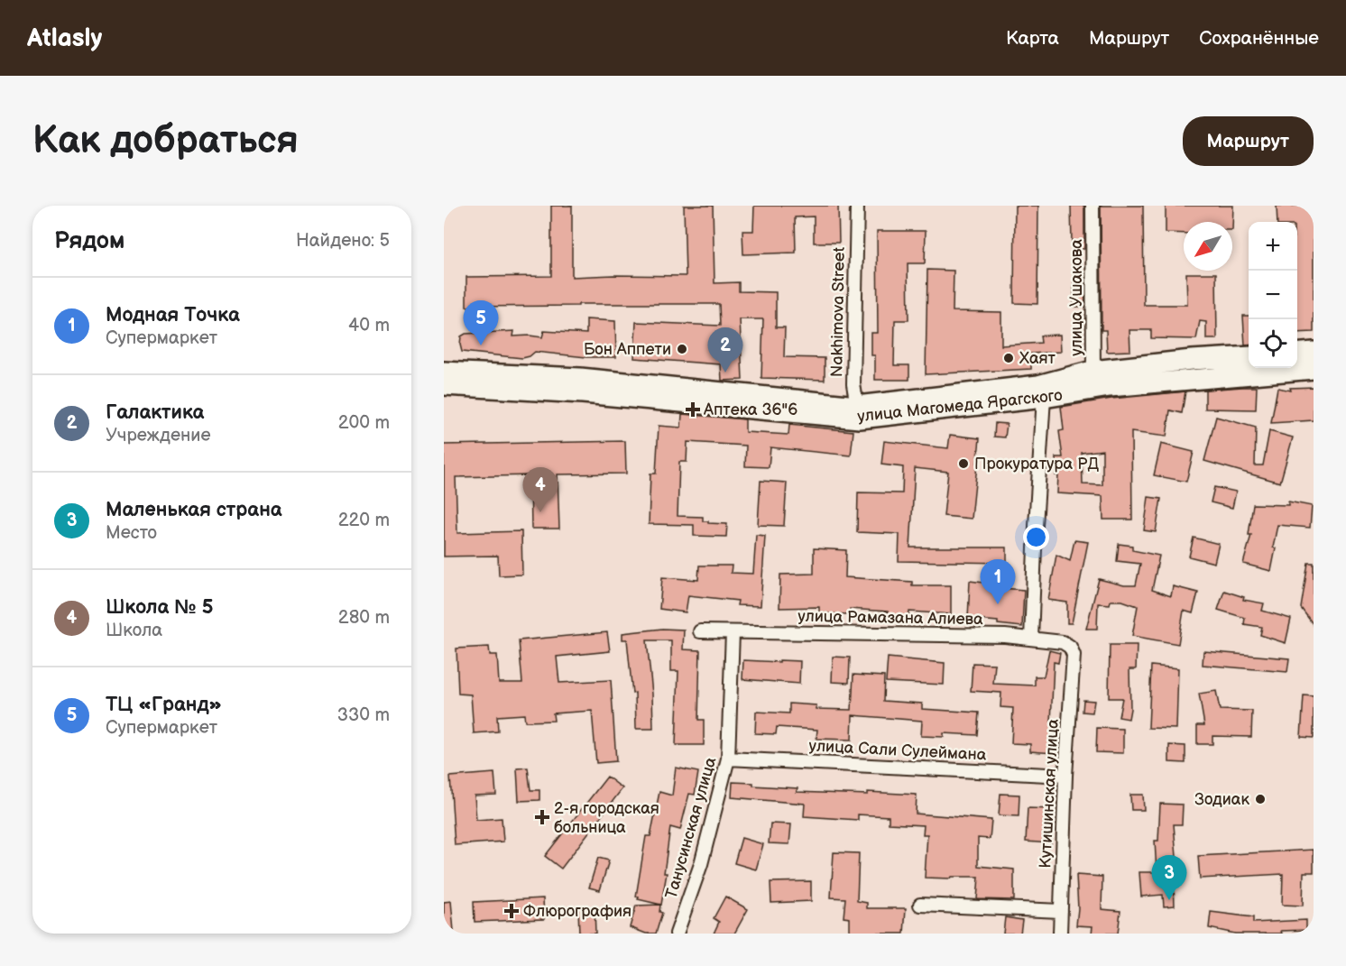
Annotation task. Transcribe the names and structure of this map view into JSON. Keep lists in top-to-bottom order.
{
  "streets": {
    "main road": ["улица Магомеда Ярагского"],
    "street": [
      "улица Ушакова",
      "Nakhimova Street",
      "улица Рамазана Алиева",
      "улица Сали Сулеймана",
      "Кутишинская улица",
      "Танусинская улица"
    ]
  },
  "crossings": [
    ["улица Ушакова", "улица Магомеда Ярагского"],
    ["Nakhimova Street", "улица Магомеда Ярагского"],
    ["улица Рамазана Алиева", "Кутишинская улица"],
    ["улица Рамазана Алиева", "Танусинская улица"],
    ["улица Сали Сулеймана", "Кутишинская улица"],
    ["улица Сали Сулеймана", "Танусинская улица"]
  ],
  "places": {
    "other": [
      "Бон Аппети",
      "Хаят",
      "Прокуратура РД",
      "Зодиак"
    ],
    "health": ["Аптека 36\"6", "2-я городская больница", "Флюрография"]
  },
  "north": "bottom left",
  "page": {
    "header": "Atlasly",
    "nav": ["Карта", "Маршрут", "Сохранённые"],
    "buttons": "Маршрут",
    "title": "Как добраться",
    "heading": ["Рядом", "Найдено: 5"],
    "map_buttons": ["+", "−"],
    "list": [
      {
        "mark": "1",
        "name": "Модная Точка",
        "note": "Супермаркет",
        "value": "40 m"
      },
      {
        "mark": "2",
        "name": "Галактика",
        "note": "Учреждение",
        "value": "200 m"
      },
      {
        "mark": "3",
        "name": "Маленькая страна",
        "note": "Место",
        "value": "220 m"
      },
      {
        "mark": "4",
        "name": "Школа № 5",
        "note": "Школа",
        "value": "280 m"
      },
      {
        "mark": "5",
        "name": "ТЦ «Гранд»",
        "note": "Супермаркет",
        "value": "330 m"
      }
    ],
    "pins": [
      "5",
      "2",
      "4",
      "1",
      "3"
    ]
  }
}
